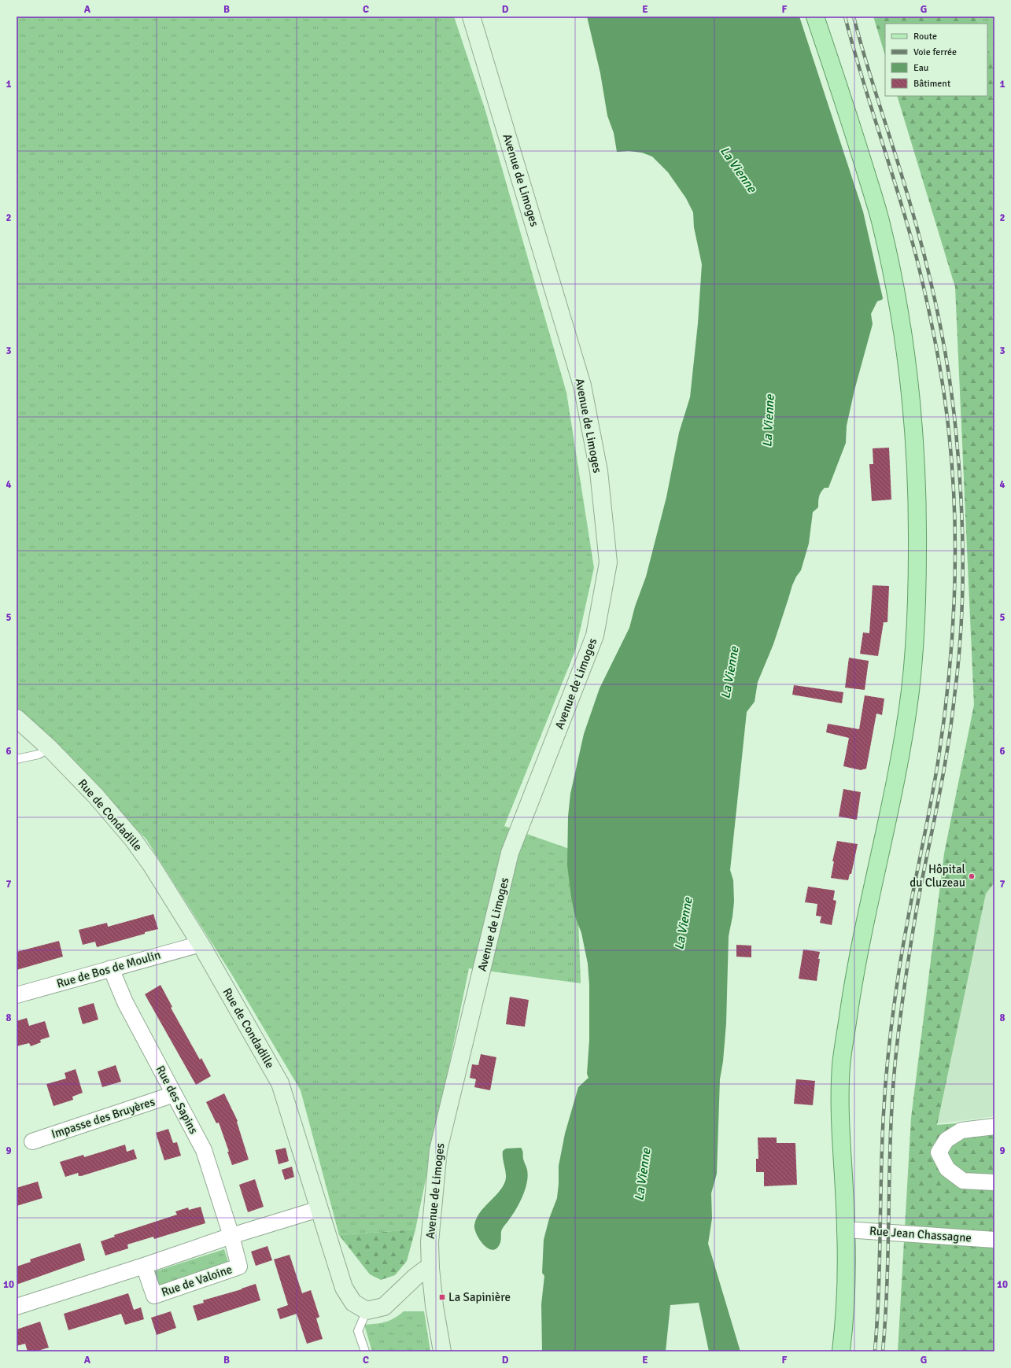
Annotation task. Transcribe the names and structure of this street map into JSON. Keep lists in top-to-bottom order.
{
  "streets": {
    "main road": ["Avenue de Limoges", "Rue de Condadille"],
    "street": [
      "Rue de Bos de Moulin",
      "Rue des Sapins",
      "Impasse des Bruyères",
      "Rue Jean Chassagne",
      "Rue de Valoine"
    ]
  },
  "crossings": [
    ["Rue de Condadille", "Rue de Bos de Moulin"],
    ["Rue de Bos de Moulin", "Rue des Sapins"],
    ["Rue des Sapins", "Impasse des Bruyères"],
    ["Rue des Sapins", "Rue de Valoine"]
  ],
  "water": ["La Vienne"],
  "places": {
    "other": ["Hôpital du Cluzeau"],
    "transit": ["La Sapinière"]
  },
  "legend": [
    "Route",
    "Voie ferrée",
    "Eau",
    "Bâtiment"
  ],
  "grid": {
    "columns": [
      "A",
      "B",
      "C",
      "D",
      "E",
      "F",
      "G"
    ],
    "rows": [
      "1",
      "2",
      "3",
      "4",
      "5",
      "6",
      "7",
      "8",
      "9",
      "10"
    ]
  }
}
